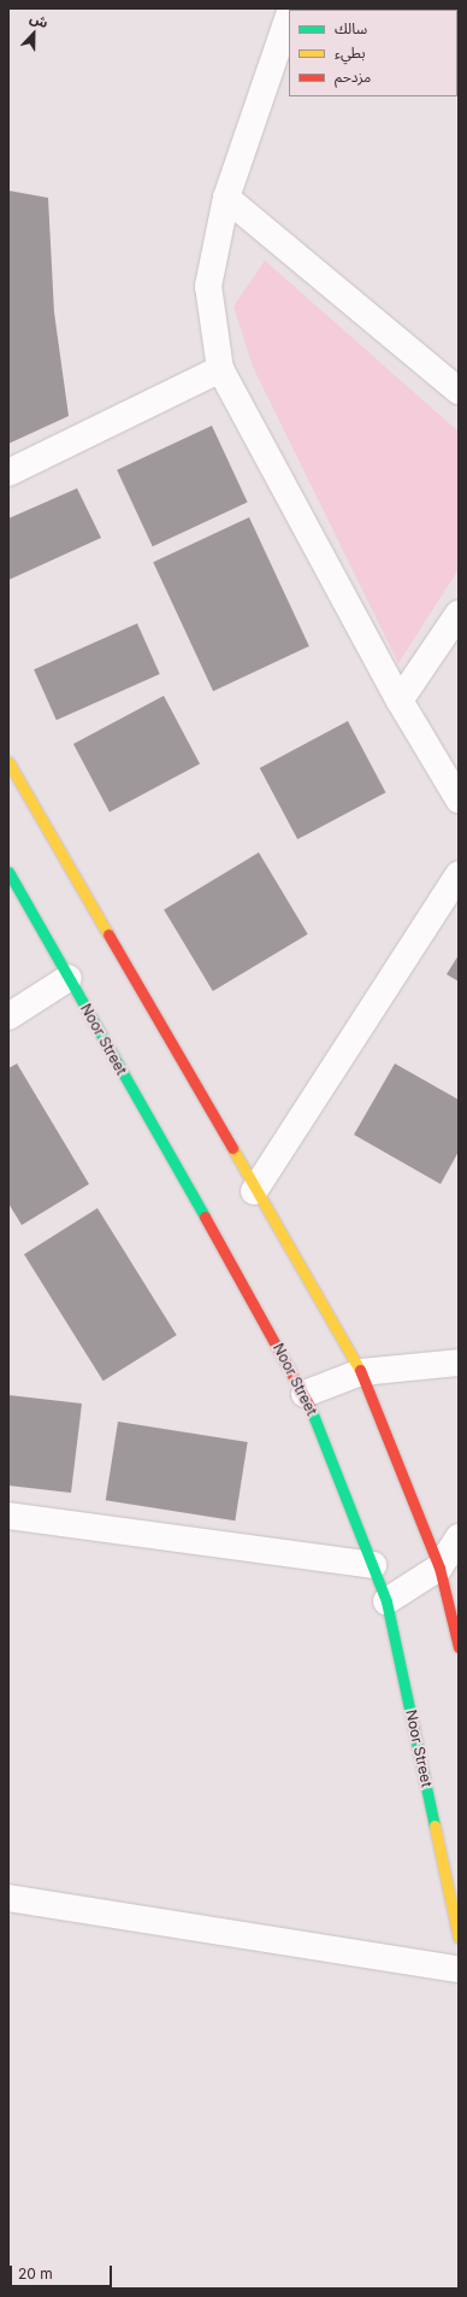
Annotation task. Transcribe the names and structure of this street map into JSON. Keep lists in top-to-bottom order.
{
  "streets": {
    "main road": ["Noor Street"]
  },
  "legend": ["سالك", "بطيء", "مزدحم"],
  "scale_bar": "20 m",
  "north": "top"
}
